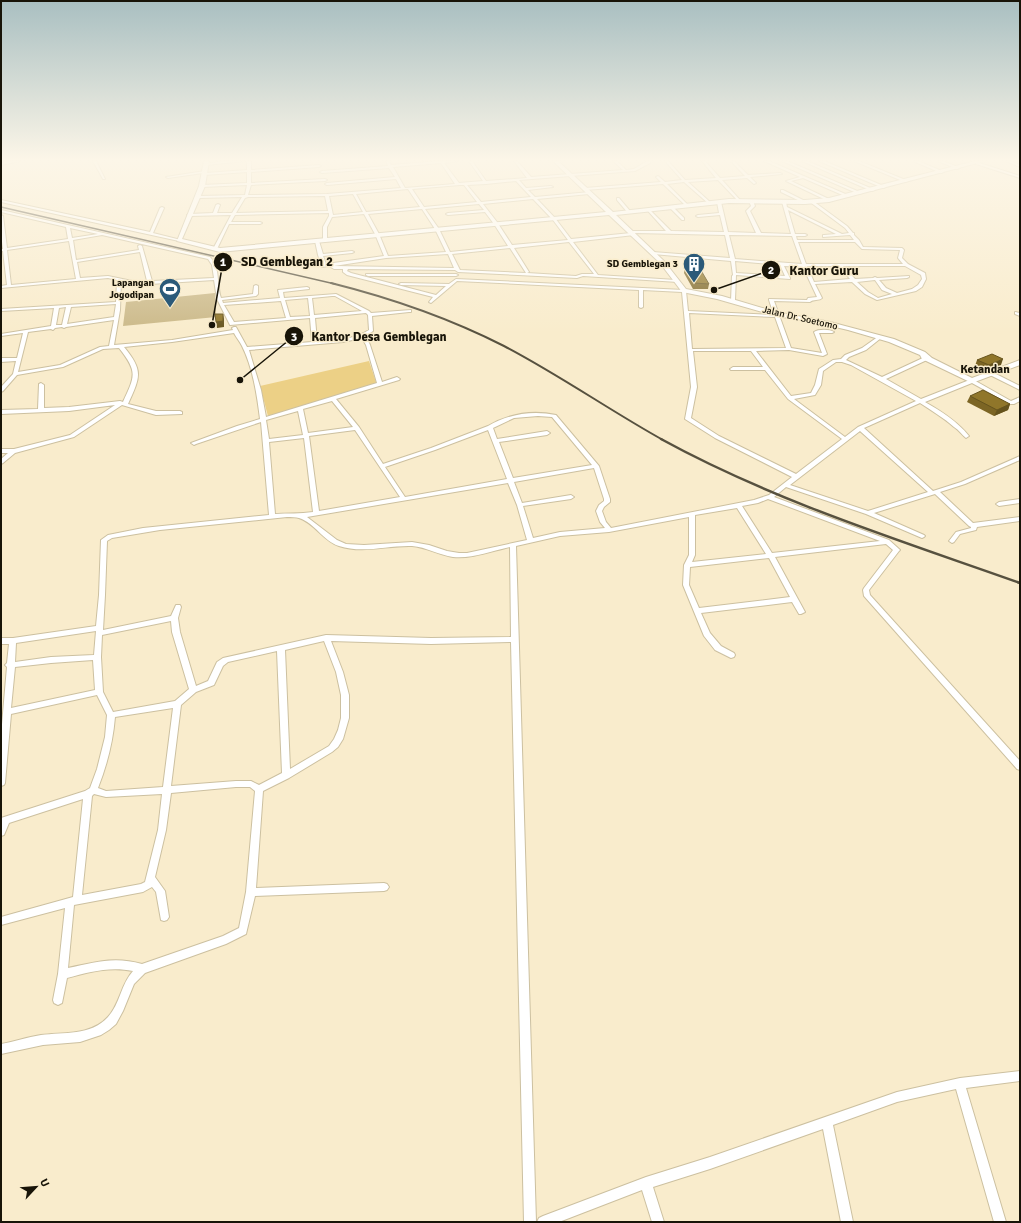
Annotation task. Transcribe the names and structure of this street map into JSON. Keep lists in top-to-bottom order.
{
  "streets": {
    "street": ["Jalan Dr. Soetomo"]
  },
  "districts": ["Ketandan"],
  "places": {
    "building": ["SD Gemblegan 3"],
    "other": ["Kantor Guru", "SD Gemblegan 2", "Kantor Desa Gemblegan"],
    "sports": ["Lapangan Jogodipan"]
  },
  "north": "top right"
}
